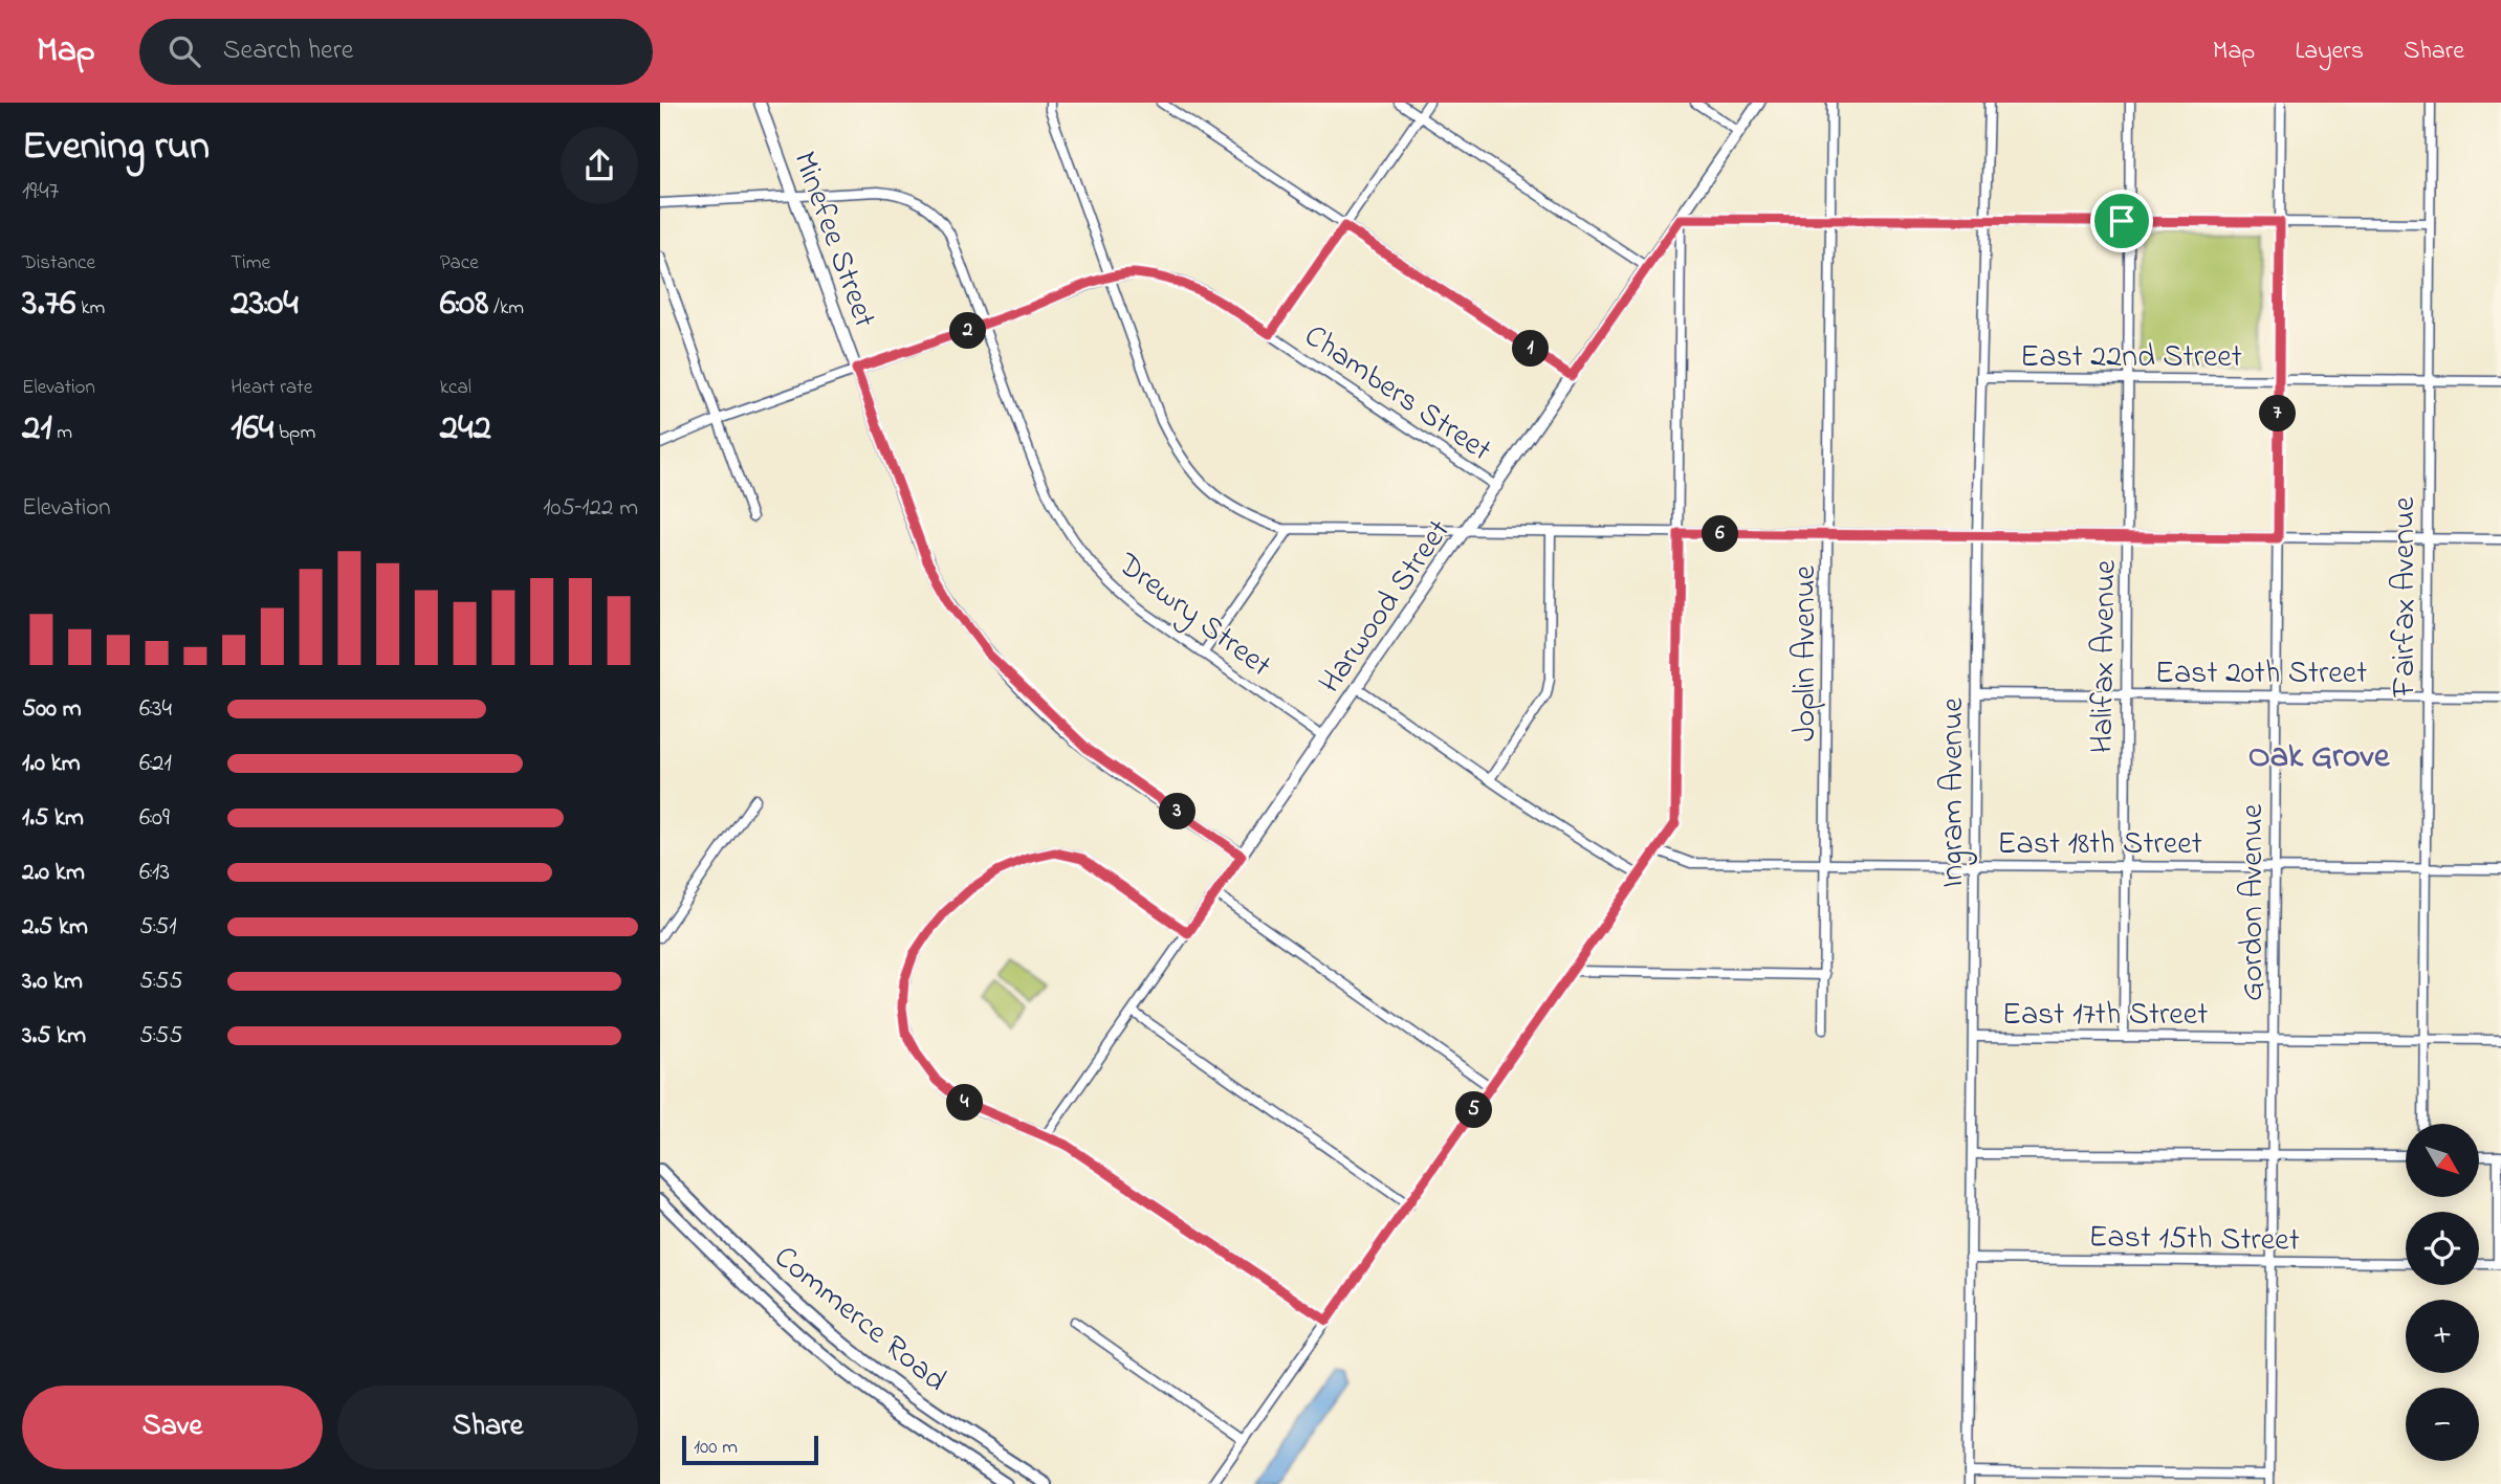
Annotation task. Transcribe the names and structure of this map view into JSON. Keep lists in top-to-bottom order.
{
  "streets": {
    "main road": ["Commerce Road"],
    "street": [
      "Minefee Street",
      "East 22nd Street",
      "Chambers Street",
      "Fairfax Avenue",
      "Harwood Street",
      "Drewry Street",
      "Joplin Avenue",
      "Halifax Avenue",
      "East 20th Street",
      "Ingram Avenue",
      "East 18th Street",
      "Gordon Avenue",
      "East 17th Street",
      "East 15th Street"
    ]
  },
  "crossings": [
    ["Minefee Street", "Chambers Street"],
    ["Minefee Street", "Harwood Street"],
    ["Minefee Street", "Drewry Street"],
    ["East 22nd Street", "Fairfax Avenue"],
    ["East 22nd Street", "Halifax Avenue"],
    ["East 22nd Street", "Ingram Avenue"],
    ["East 22nd Street", "Gordon Avenue"],
    ["Chambers Street", "Harwood Street"],
    ["Chambers Street", "Drewry Street"],
    ["Fairfax Avenue", "East 20th Street"],
    ["Fairfax Avenue", "East 18th Street"],
    ["Fairfax Avenue", "East 17th Street"],
    ["Harwood Street", "Drewry Street"],
    ["Joplin Avenue", "East 18th Street"],
    ["Halifax Avenue", "East 20th Street"],
    ["Halifax Avenue", "East 18th Street"],
    ["Halifax Avenue", "East 17th Street"],
    ["East 20th Street", "Ingram Avenue"],
    ["East 20th Street", "Gordon Avenue"],
    ["Ingram Avenue", "East 18th Street"],
    ["Ingram Avenue", "East 17th Street"],
    ["Ingram Avenue", "East 15th Street"],
    ["East 18th Street", "Gordon Avenue"],
    ["Gordon Avenue", "East 17th Street"],
    ["Gordon Avenue", "East 15th Street"]
  ],
  "districts": ["Oak Grove"],
  "scale_bar": "100 m",
  "north": "bottom right",
  "page": {
    "header": "Map",
    "search": "Search here",
    "nav": ["Map", "Layers", "Share"],
    "heading": ["Evening run", "19:47"],
    "stats": [
      ["Distance", "3.76 km"],
      ["Time", "23:04"],
      ["Pace", "6:08 /km"],
      ["Elevation", "21 m"],
      ["Heart rate", "164 bpm"],
      ["kcal", "242"]
    ],
    "pins": [
      "2",
      "1",
      "7",
      "6",
      "3",
      "4",
      "5"
    ],
    "chart": ["Elevation", "105–122 m"],
    "list": [
      {
        "name": "500 m",
        "note": "6:34"
      },
      {
        "name": "1.0 km",
        "note": "6:21"
      },
      {
        "name": "1.5 km",
        "note": "6:09"
      },
      {
        "name": "2.0 km",
        "note": "6:13"
      },
      {
        "name": "2.5 km",
        "note": "5:51"
      },
      {
        "name": "3.0 km",
        "note": "5:55"
      },
      {
        "name": "3.5 km",
        "note": "5:55"
      }
    ],
    "map_buttons": ["+", "−"],
    "buttons": ["Save", "Share"],
    "scale": "100 m"
  }
}
